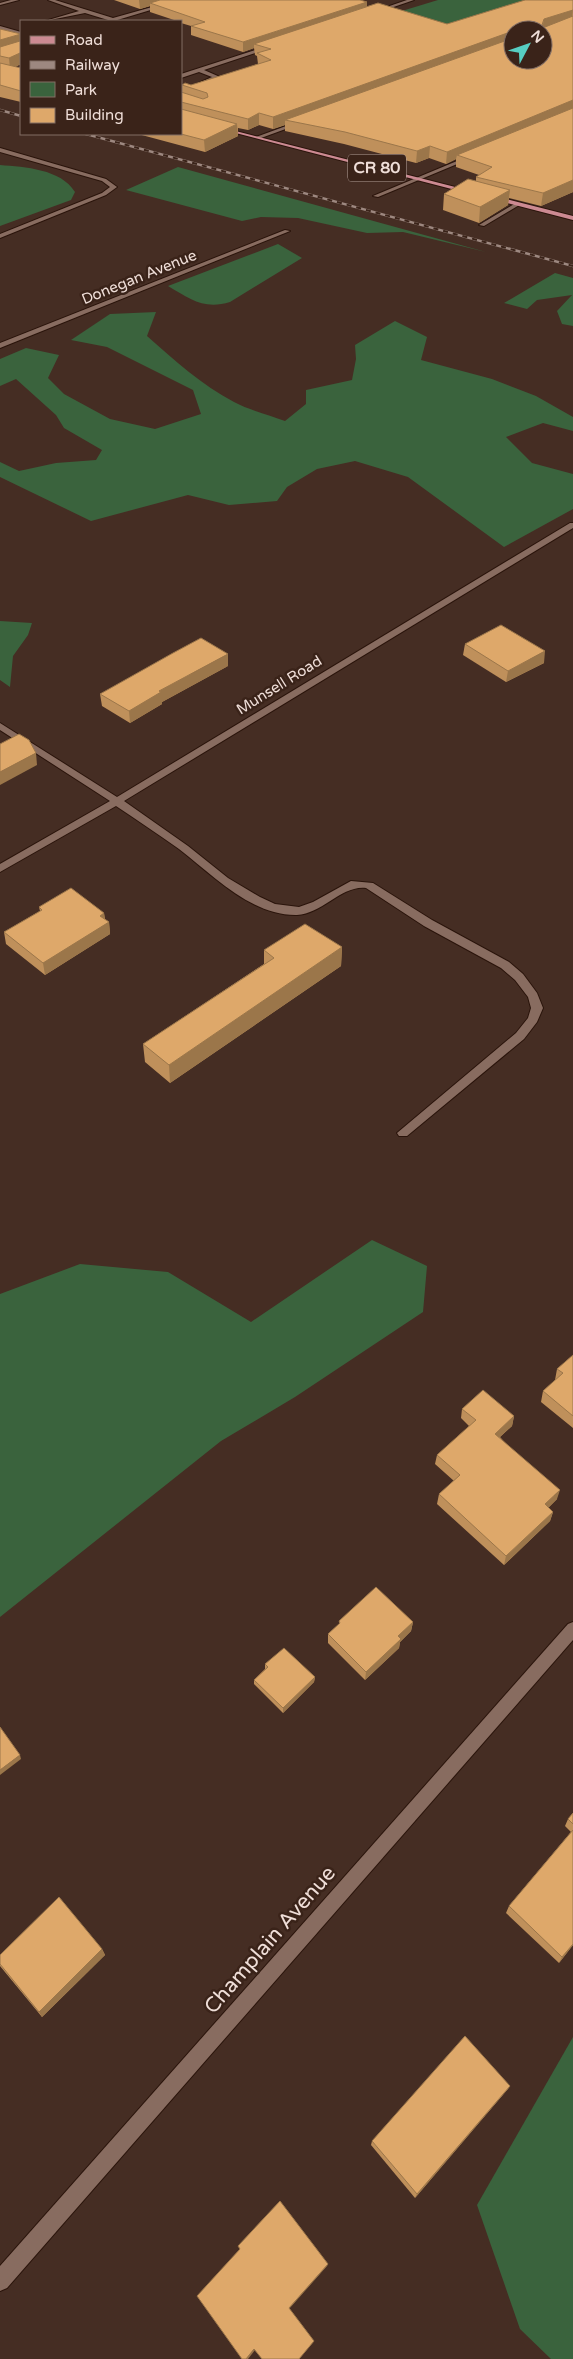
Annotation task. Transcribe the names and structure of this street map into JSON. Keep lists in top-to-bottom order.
{
  "streets": {
    "main road": ["CR 80"],
    "street": ["Donegan Avenue", "Munsell Road", "Champlain Avenue"]
  },
  "legend": [
    "Road",
    "Railway",
    "Park",
    "Building"
  ],
  "north": "top right"
}
